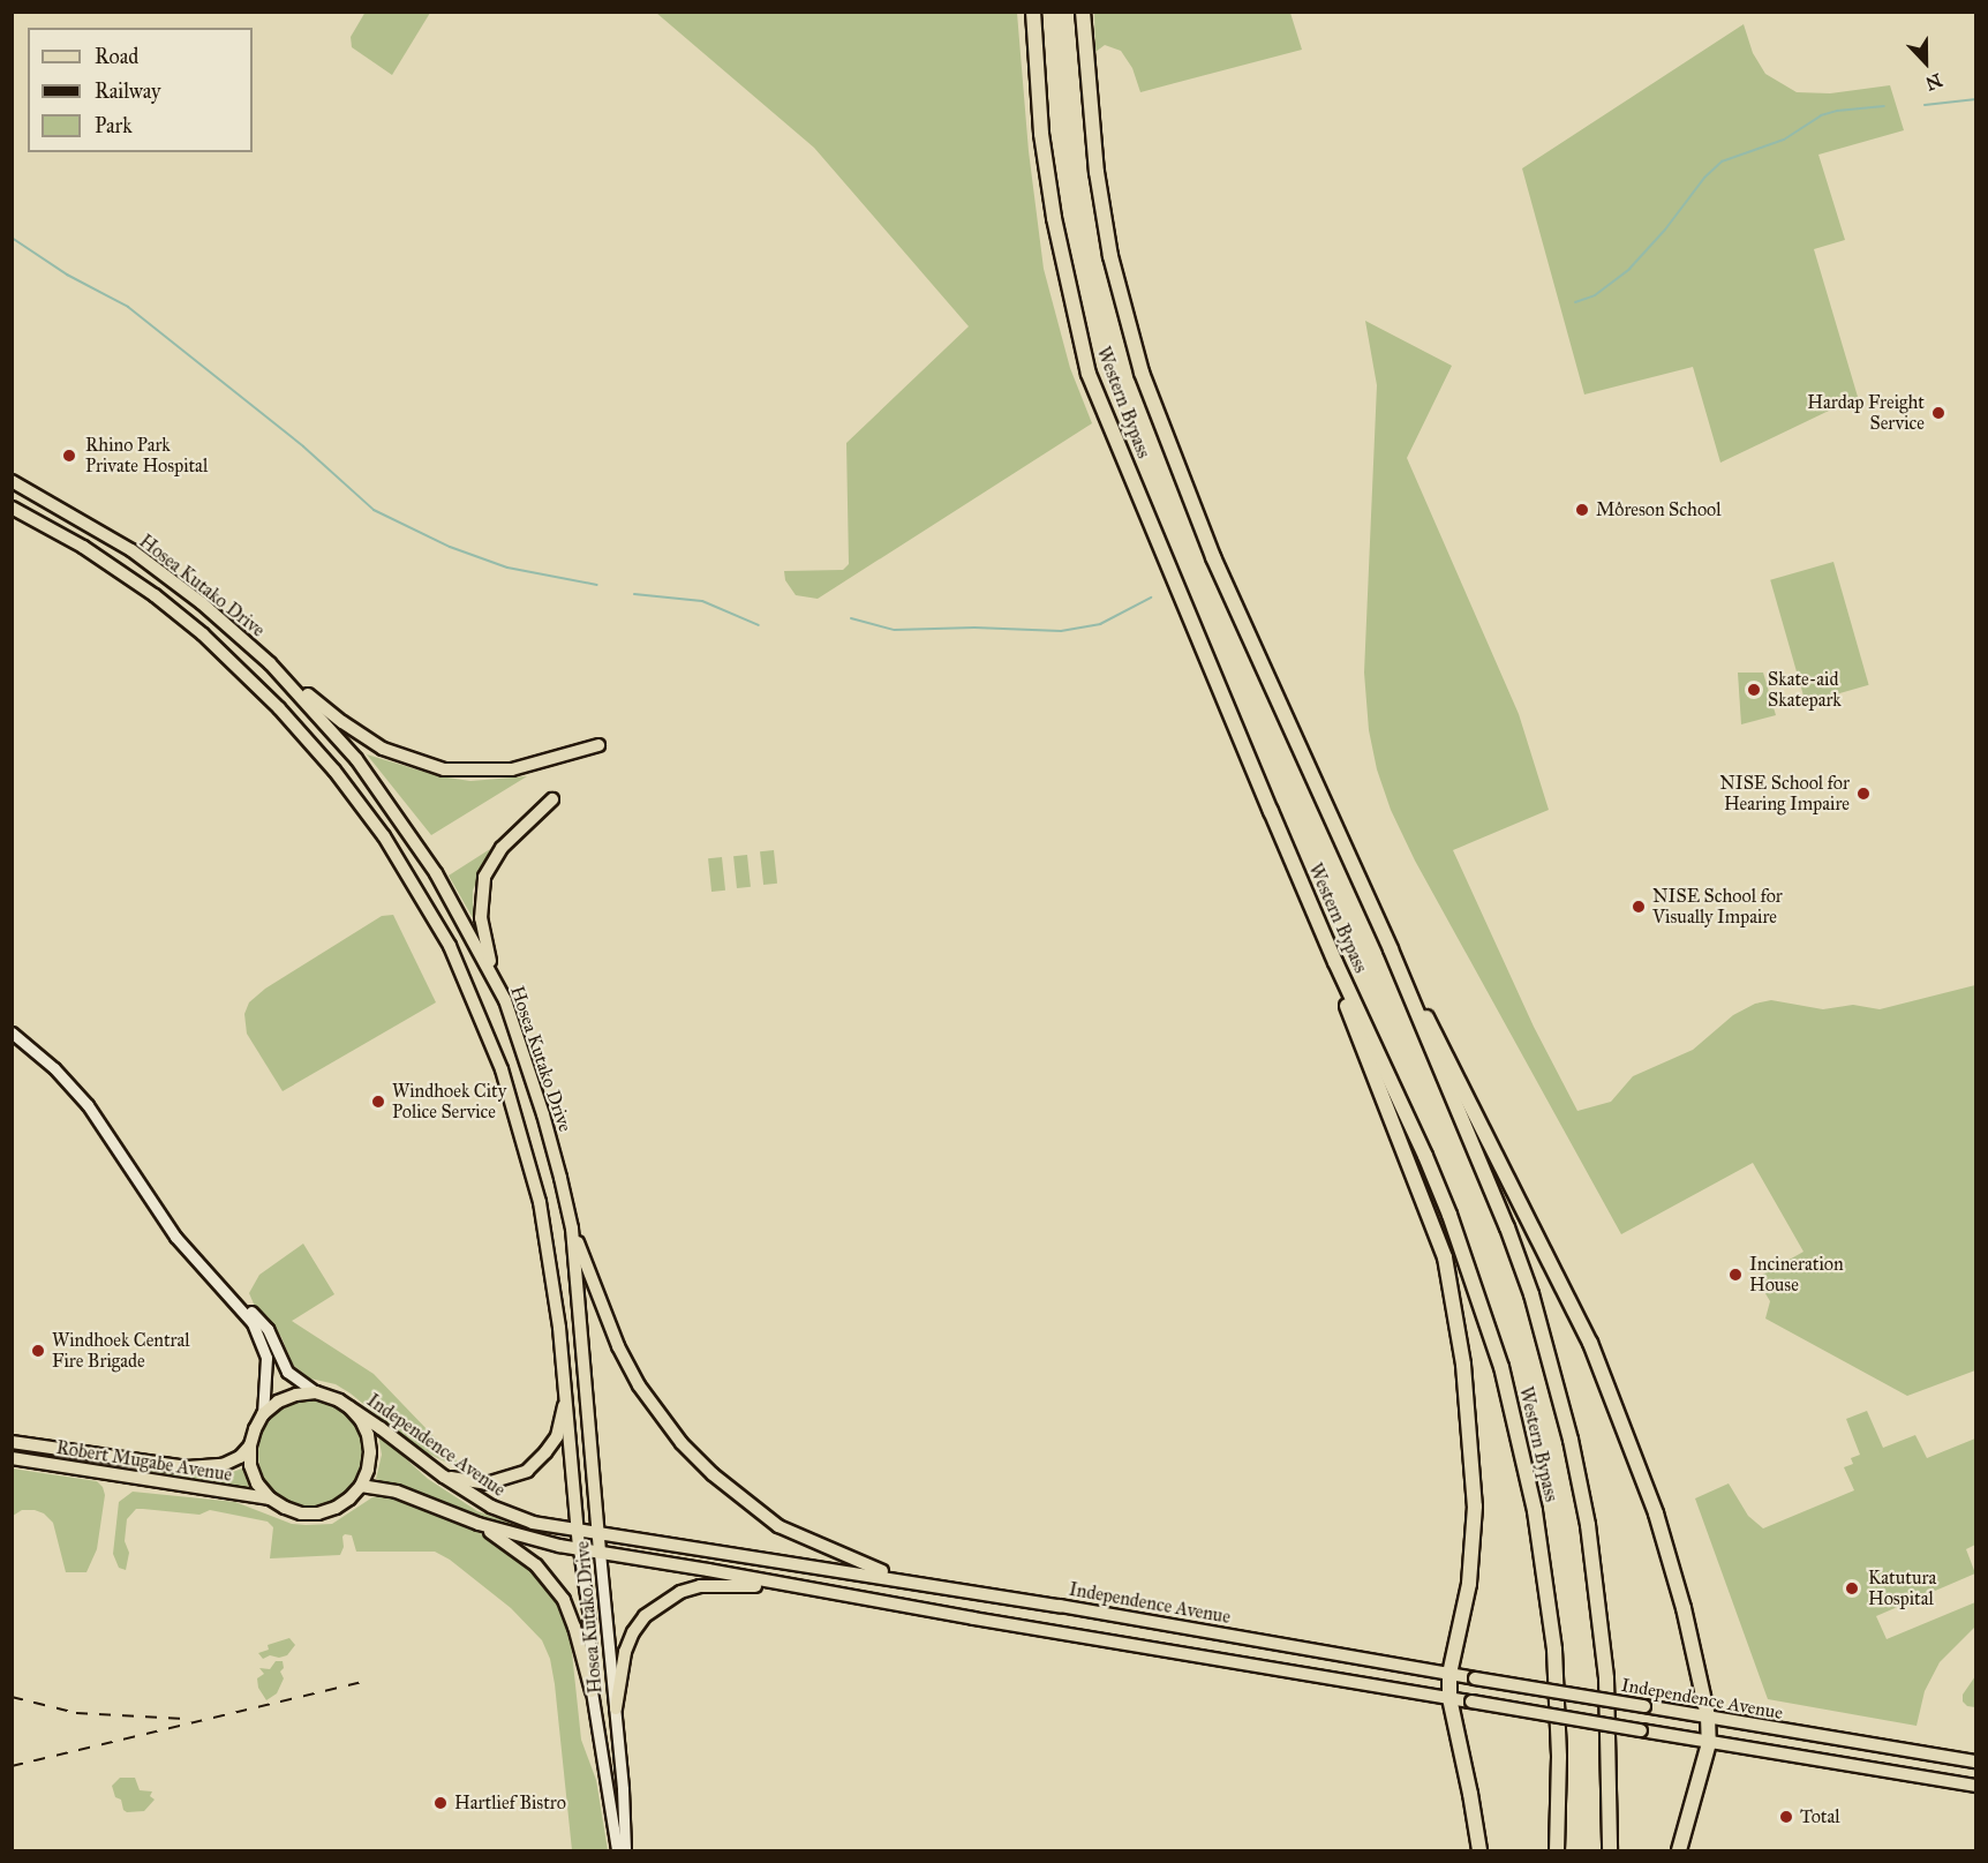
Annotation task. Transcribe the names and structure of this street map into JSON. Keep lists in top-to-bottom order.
{
  "streets": {
    "highway": ["Western Bypass"],
    "main road": ["Hosea Kutako Drive", "Independence Avenue", "Robert Mugabe Avenue"]
  },
  "crossings": [
    ["Hosea Kutako Drive", "Independence Avenue"],
    ["Independence Avenue", "Robert Mugabe Avenue"]
  ],
  "places": [
    "Hardap Freight Service",
    "Rhino Park Private Hospital",
    "Môreson School",
    "Skate-aid Skatepark",
    "NISE School for Hearing Impaire",
    "NISE School for Visually Impaire",
    "Windhoek City Police Service",
    "Incineration House",
    "Windhoek Central Fire Brigade",
    "Katutura Hospital",
    "Hartlief Bistro",
    "Total"
  ],
  "legend": ["Road", "Railway", "Park"],
  "north": "bottom"
}
